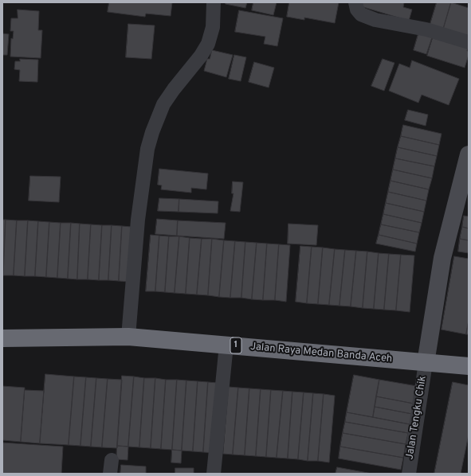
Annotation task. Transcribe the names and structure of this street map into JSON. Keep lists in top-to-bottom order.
{
  "streets": {
    "highway": ["1", "Jalan Raya Medan Banda Aceh"],
    "street": ["Jalan Tengku Chik"]
  },
  "crossings": [
    ["Jalan Raya Medan Banda Aceh", "Jalan Tengku Chik"]
  ]
}
